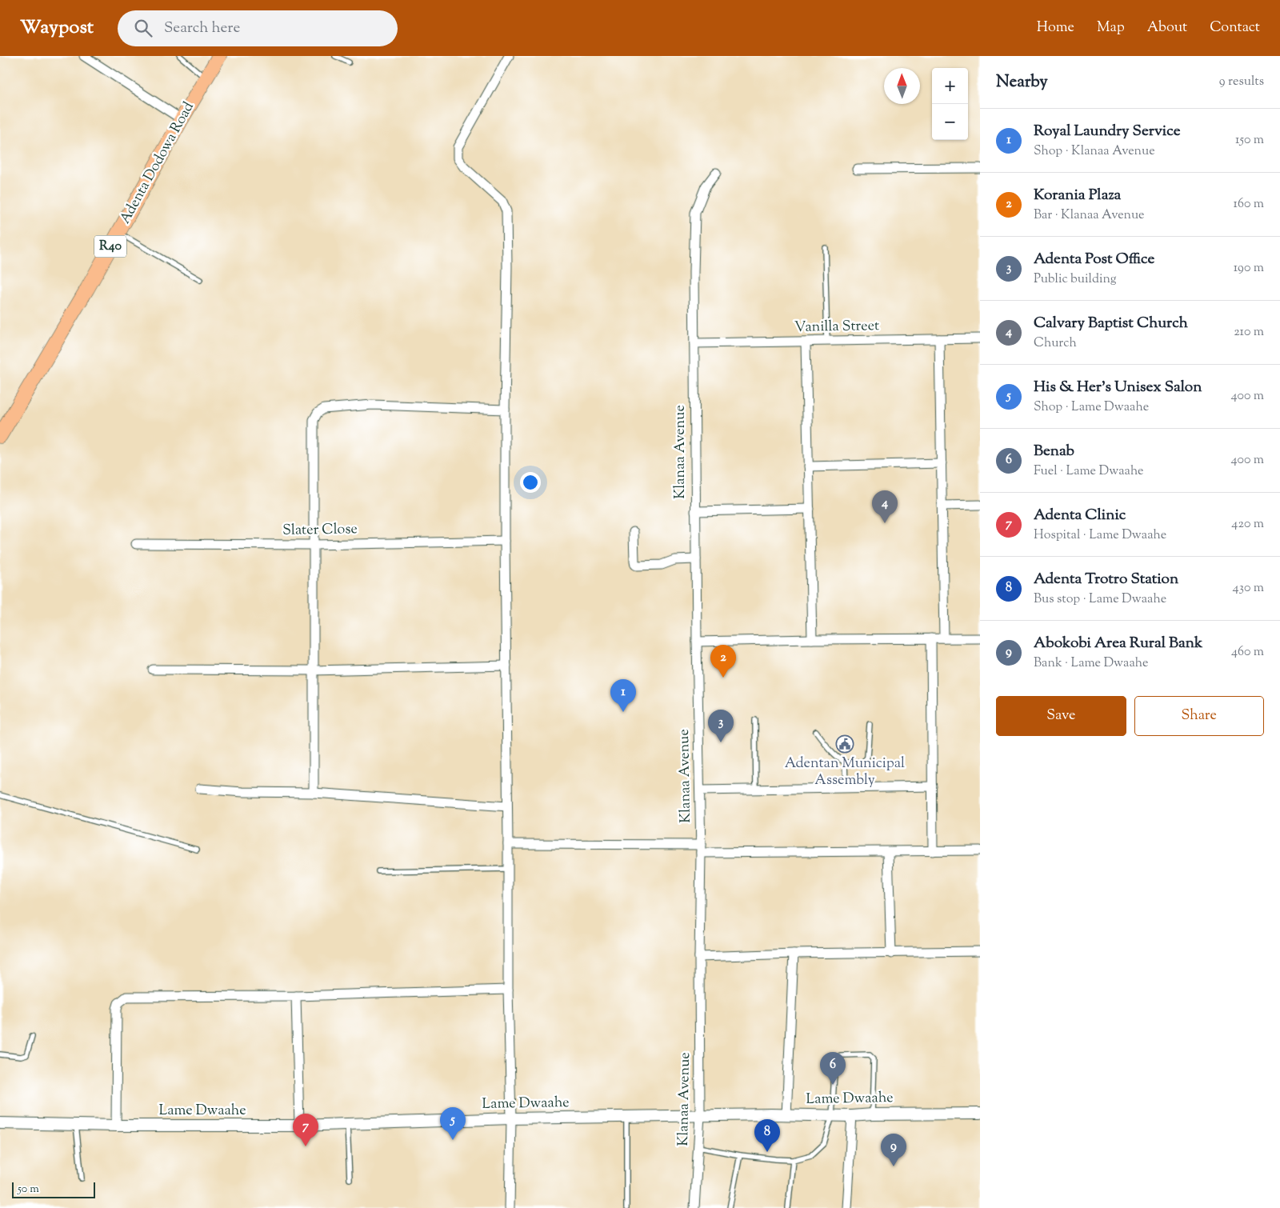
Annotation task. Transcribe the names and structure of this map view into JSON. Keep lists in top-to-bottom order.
{
  "streets": {
    "main road": ["Adenta Dodowa Road", "R40"],
    "street": [
      "Vanilla Street",
      "Klanaa Avenue",
      "Slater Close",
      "Lame Dwaahe"
    ]
  },
  "crossings": [
    ["Vanilla Street", "Klanaa Avenue"],
    ["Klanaa Avenue", "Lame Dwaahe"]
  ],
  "places": {
    "public building": ["Adentan Municipal Assembly"]
  },
  "scale_bar": "50 m",
  "north": "top",
  "page": {
    "header": "Waypost",
    "search": "Search here",
    "nav": [
      "Home",
      "Map",
      "About",
      "Contact"
    ],
    "heading": ["Nearby", "9 results"],
    "map_buttons": ["+", "−"],
    "list": [
      {
        "mark": "1",
        "name": "Royal Laundry Service",
        "note": "Shop · Klanaa Avenue",
        "value": "150 m"
      },
      {
        "mark": "2",
        "name": "Korania Plaza",
        "note": "Bar · Klanaa Avenue",
        "value": "160 m"
      },
      {
        "mark": "3",
        "name": "Adenta Post Office",
        "note": "Public building",
        "value": "190 m"
      },
      {
        "mark": "4",
        "name": "Calvary Baptist Church",
        "note": "Church",
        "value": "210 m"
      },
      {
        "mark": "5",
        "name": "His & Her’s Unisex Salon",
        "note": "Shop · Lame Dwaahe",
        "value": "400 m"
      },
      {
        "mark": "6",
        "name": "Benab",
        "note": "Fuel · Lame Dwaahe",
        "value": "400 m"
      },
      {
        "mark": "7",
        "name": "Adenta Clinic",
        "note": "Hospital · Lame Dwaahe",
        "value": "420 m"
      },
      {
        "mark": "8",
        "name": "Adenta Trotro Station",
        "note": "Bus stop · Lame Dwaahe",
        "value": "430 m"
      },
      {
        "mark": "9",
        "name": "Abokobi Area Rural Bank",
        "note": "Bank · Lame Dwaahe",
        "value": "460 m"
      }
    ],
    "pins": [
      "4",
      "2",
      "1",
      "3",
      "6",
      "5",
      "7",
      "8",
      "9"
    ],
    "buttons": ["Save", "Share"],
    "scale": "50 m"
  }
}
